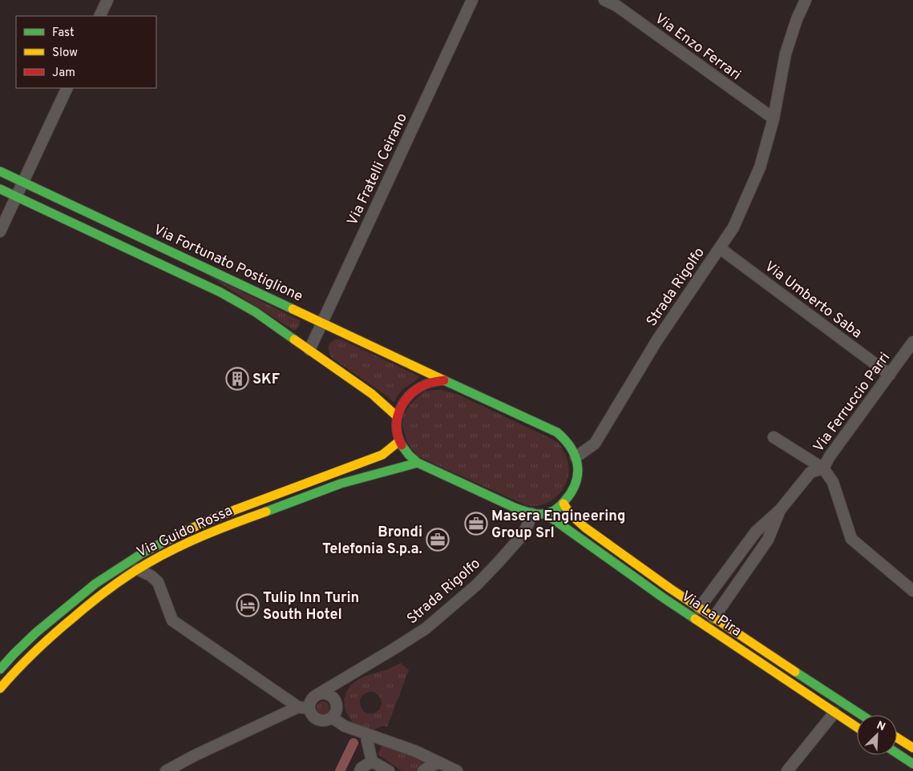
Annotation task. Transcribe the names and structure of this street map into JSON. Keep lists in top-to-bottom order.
{
  "streets": {
    "street": [
      "Via Enzo Ferrari",
      "Via Fratelli Ceirano",
      "Via Fortunato Postiglione",
      "Strada Rigolfo",
      "Via Umberto Saba",
      "Via Ferruccio Parri",
      "Via Guido Rossa",
      "Via La Pira"
    ]
  },
  "crossings": [
    ["Via Enzo Ferrari", "Strada Rigolfo"],
    ["Via Fratelli Ceirano", "Via Fortunato Postiglione"],
    ["Via Fortunato Postiglione", "Strada Rigolfo"],
    ["Strada Rigolfo", "Via Umberto Saba"],
    ["Via Umberto Saba", "Via Ferruccio Parri"]
  ],
  "places": {
    "building": ["SKF"],
    "office": ["Masera Engineering Group Srl", "Brondi Telefonia S.p.a."],
    "hotel": ["Tulip Inn Turin South Hotel"]
  },
  "legend": ["Fast", "Slow", "Jam"],
  "north": "top right"
}
